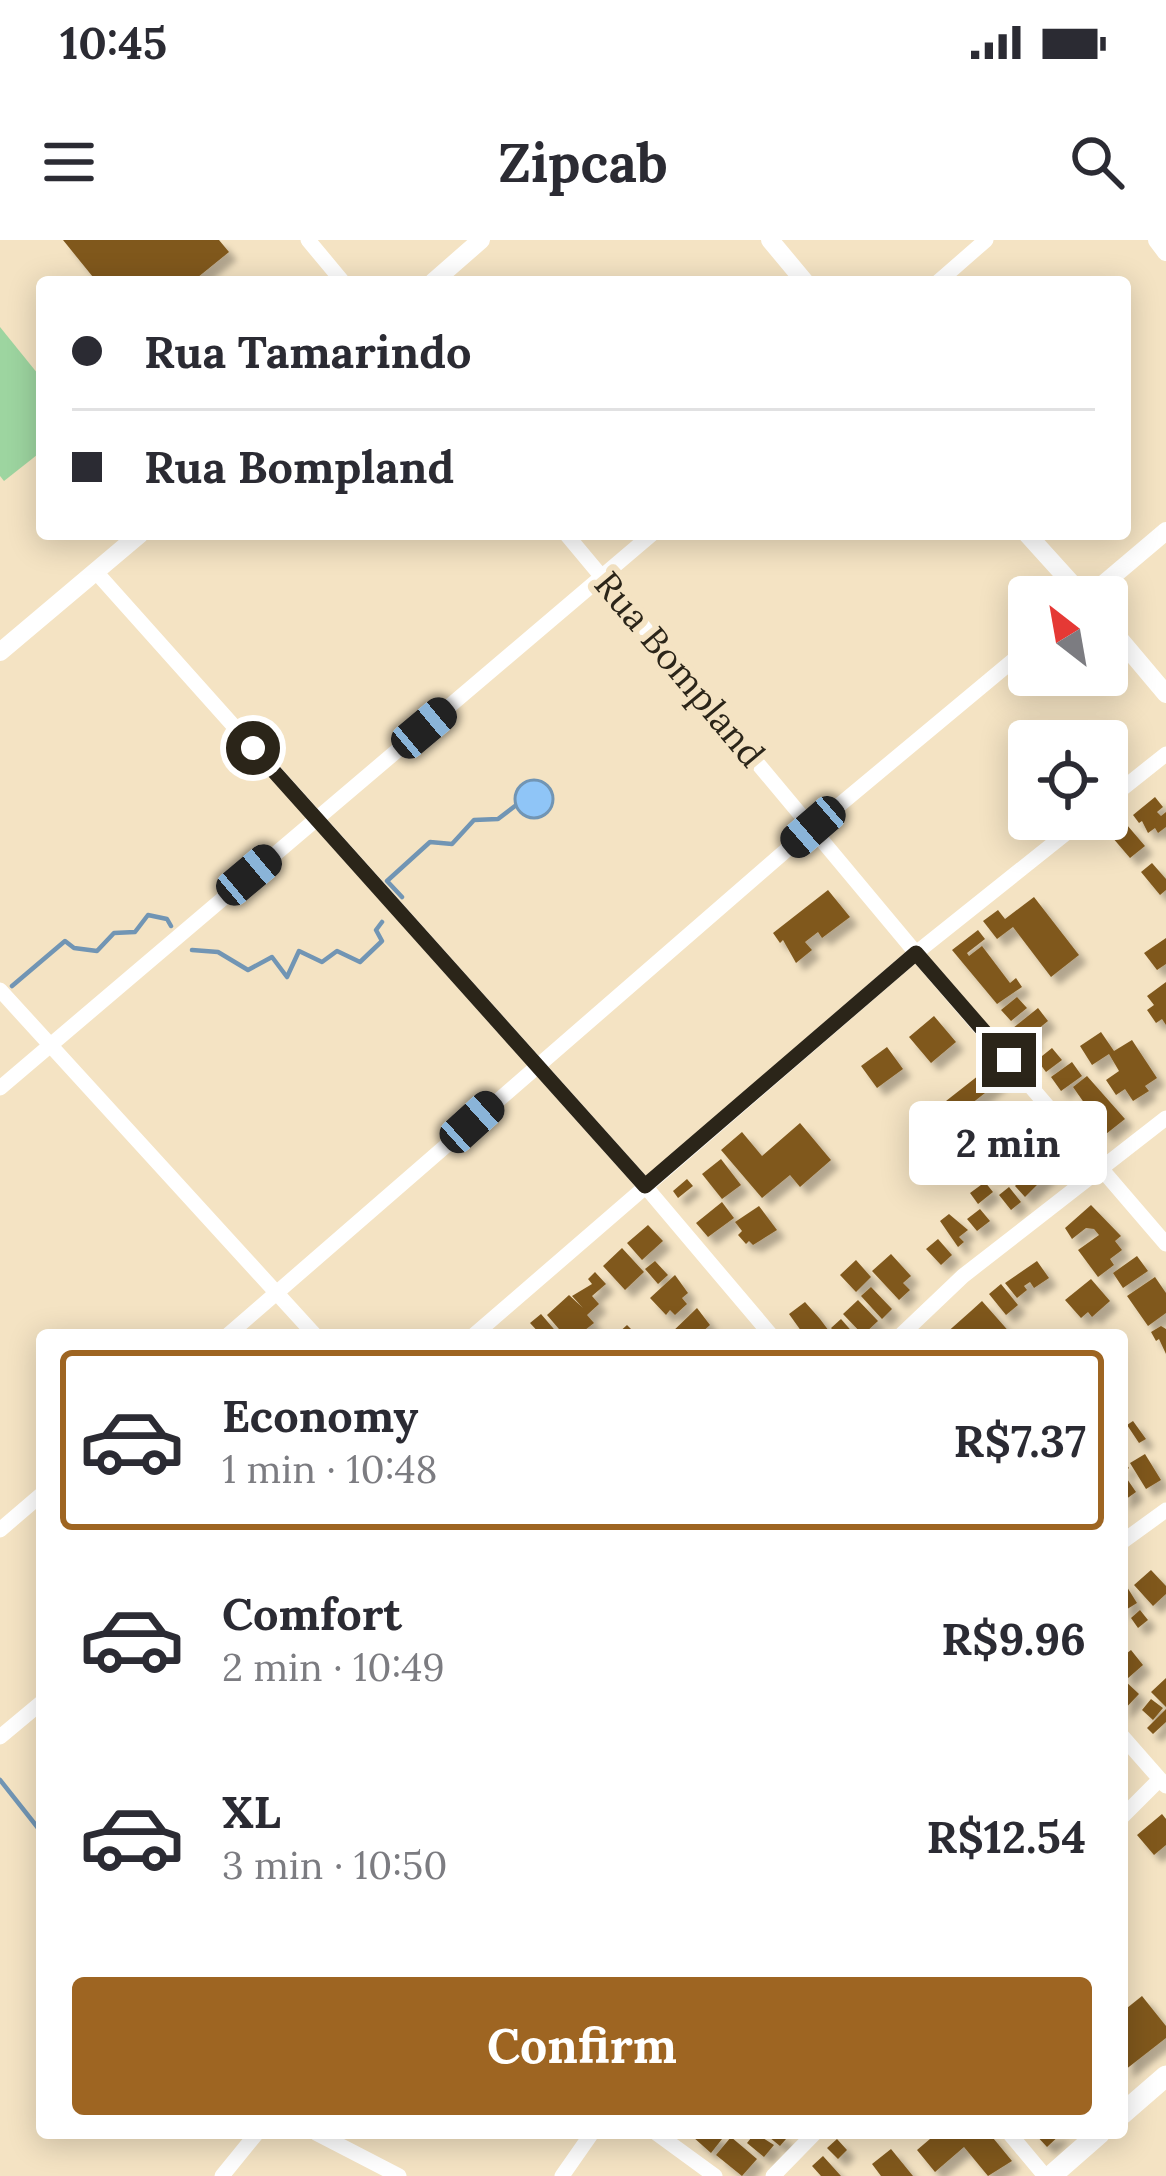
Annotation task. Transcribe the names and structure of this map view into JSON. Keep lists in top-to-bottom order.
{
  "streets": {
    "street": ["Rua Bompland"]
  },
  "north": "top left",
  "page": {
    "status": "10:45",
    "header": "Zipcab",
    "banner": ["Rua Tamarindo", "Rua Bompland"],
    "bubble": "2 min",
    "list": [
      {
        "name": "Economy",
        "note": "1 min · 10:48",
        "value": "R$7.37"
      },
      {
        "name": "Comfort",
        "note": "2 min · 10:49",
        "value": "R$9.96"
      },
      {
        "name": "XL",
        "note": "3 min · 10:50",
        "value": "R$12.54"
      }
    ],
    "buttons": "Confirm"
  }
}
